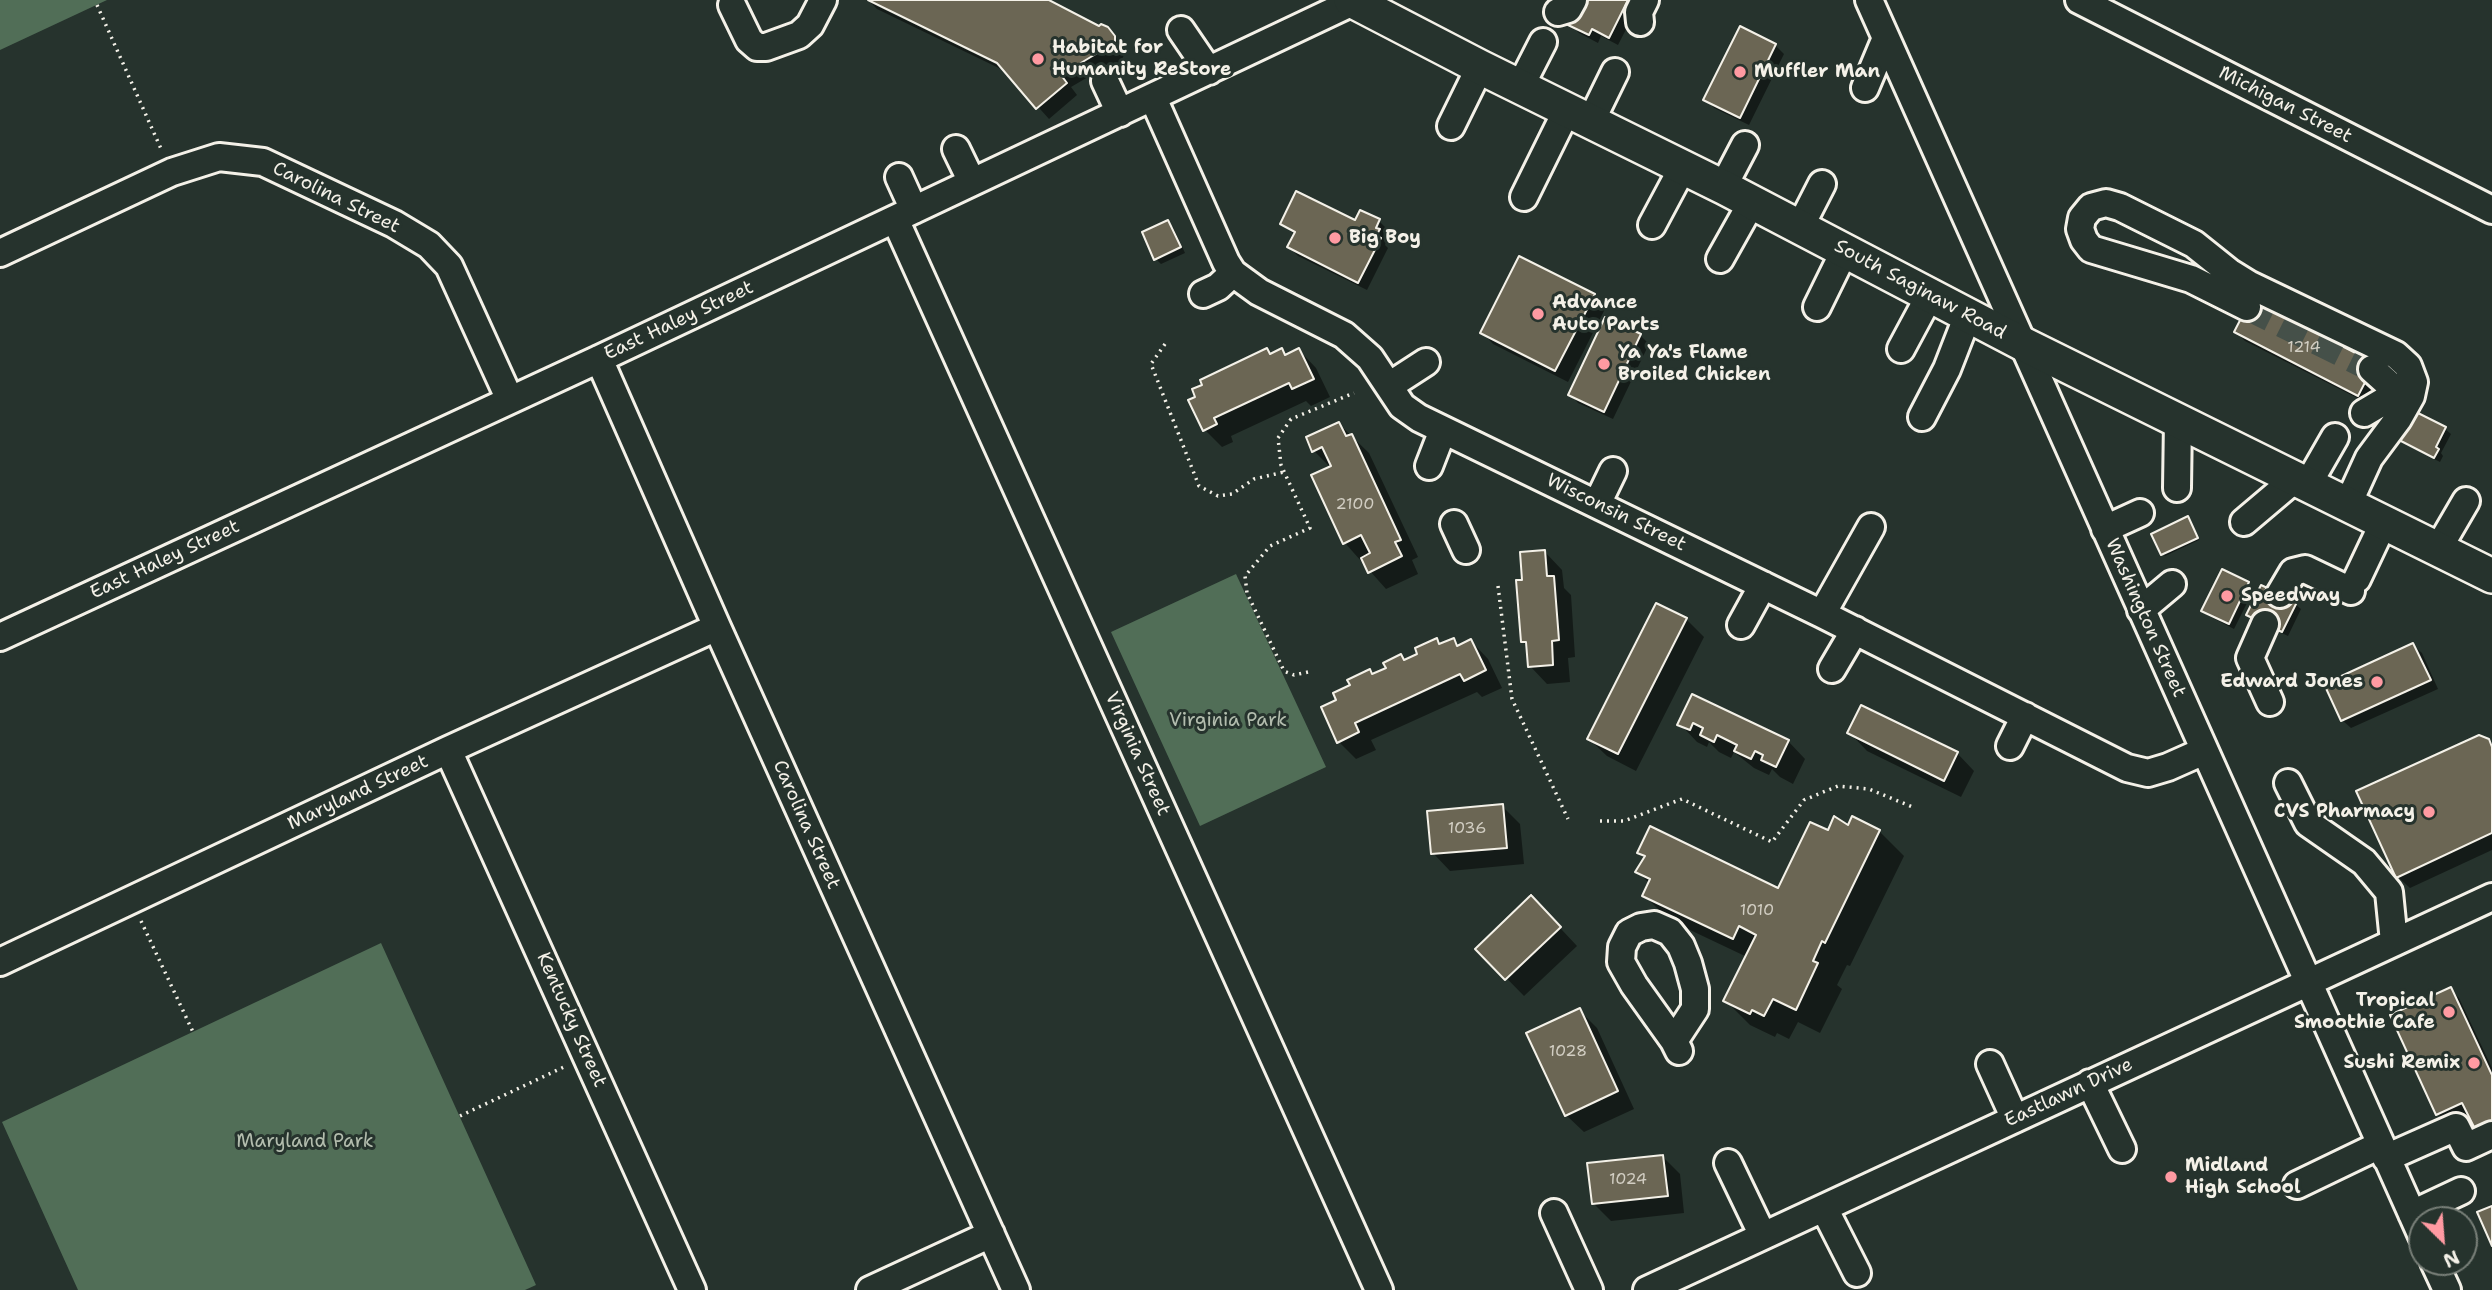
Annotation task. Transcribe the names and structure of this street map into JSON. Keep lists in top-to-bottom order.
{
  "streets": {
    "main road": ["South Saginaw Road"],
    "street": [
      "Michigan Street",
      "Carolina Street",
      "East Haley Street",
      "Wisconsin Street",
      "Washington Street",
      "Virginia Street",
      "Maryland Street",
      "Kentucky Street",
      "Eastlawn Drive"
    ]
  },
  "crossings": [
    ["Carolina Street", "East Haley Street"],
    ["Carolina Street", "Maryland Street"],
    ["South Saginaw Road", "East Haley Street"],
    ["South Saginaw Road", "Washington Street"],
    ["East Haley Street", "Wisconsin Street"],
    ["East Haley Street", "Virginia Street"],
    ["Wisconsin Street", "Washington Street"],
    ["Washington Street", "Eastlawn Drive"],
    ["Maryland Street", "Kentucky Street"]
  ],
  "parks": ["Virginia Park", "Maryland Park"],
  "places": [
    "Habitat for Humanity ReStore",
    "Muffler Man",
    "Big Boy",
    "Advance Auto Parts",
    "Ya Ya's Flame Broiled Chicken",
    "Speedway",
    "Edward Jones",
    "CVS Pharmacy",
    "Tropical Smoothie Cafe",
    "Sushi Remix",
    "Midland High School"
  ],
  "house_numbers": [
    "1214",
    "2100",
    "1036",
    "1010",
    "1028",
    "1024"
  ],
  "north": "bottom right"
}
